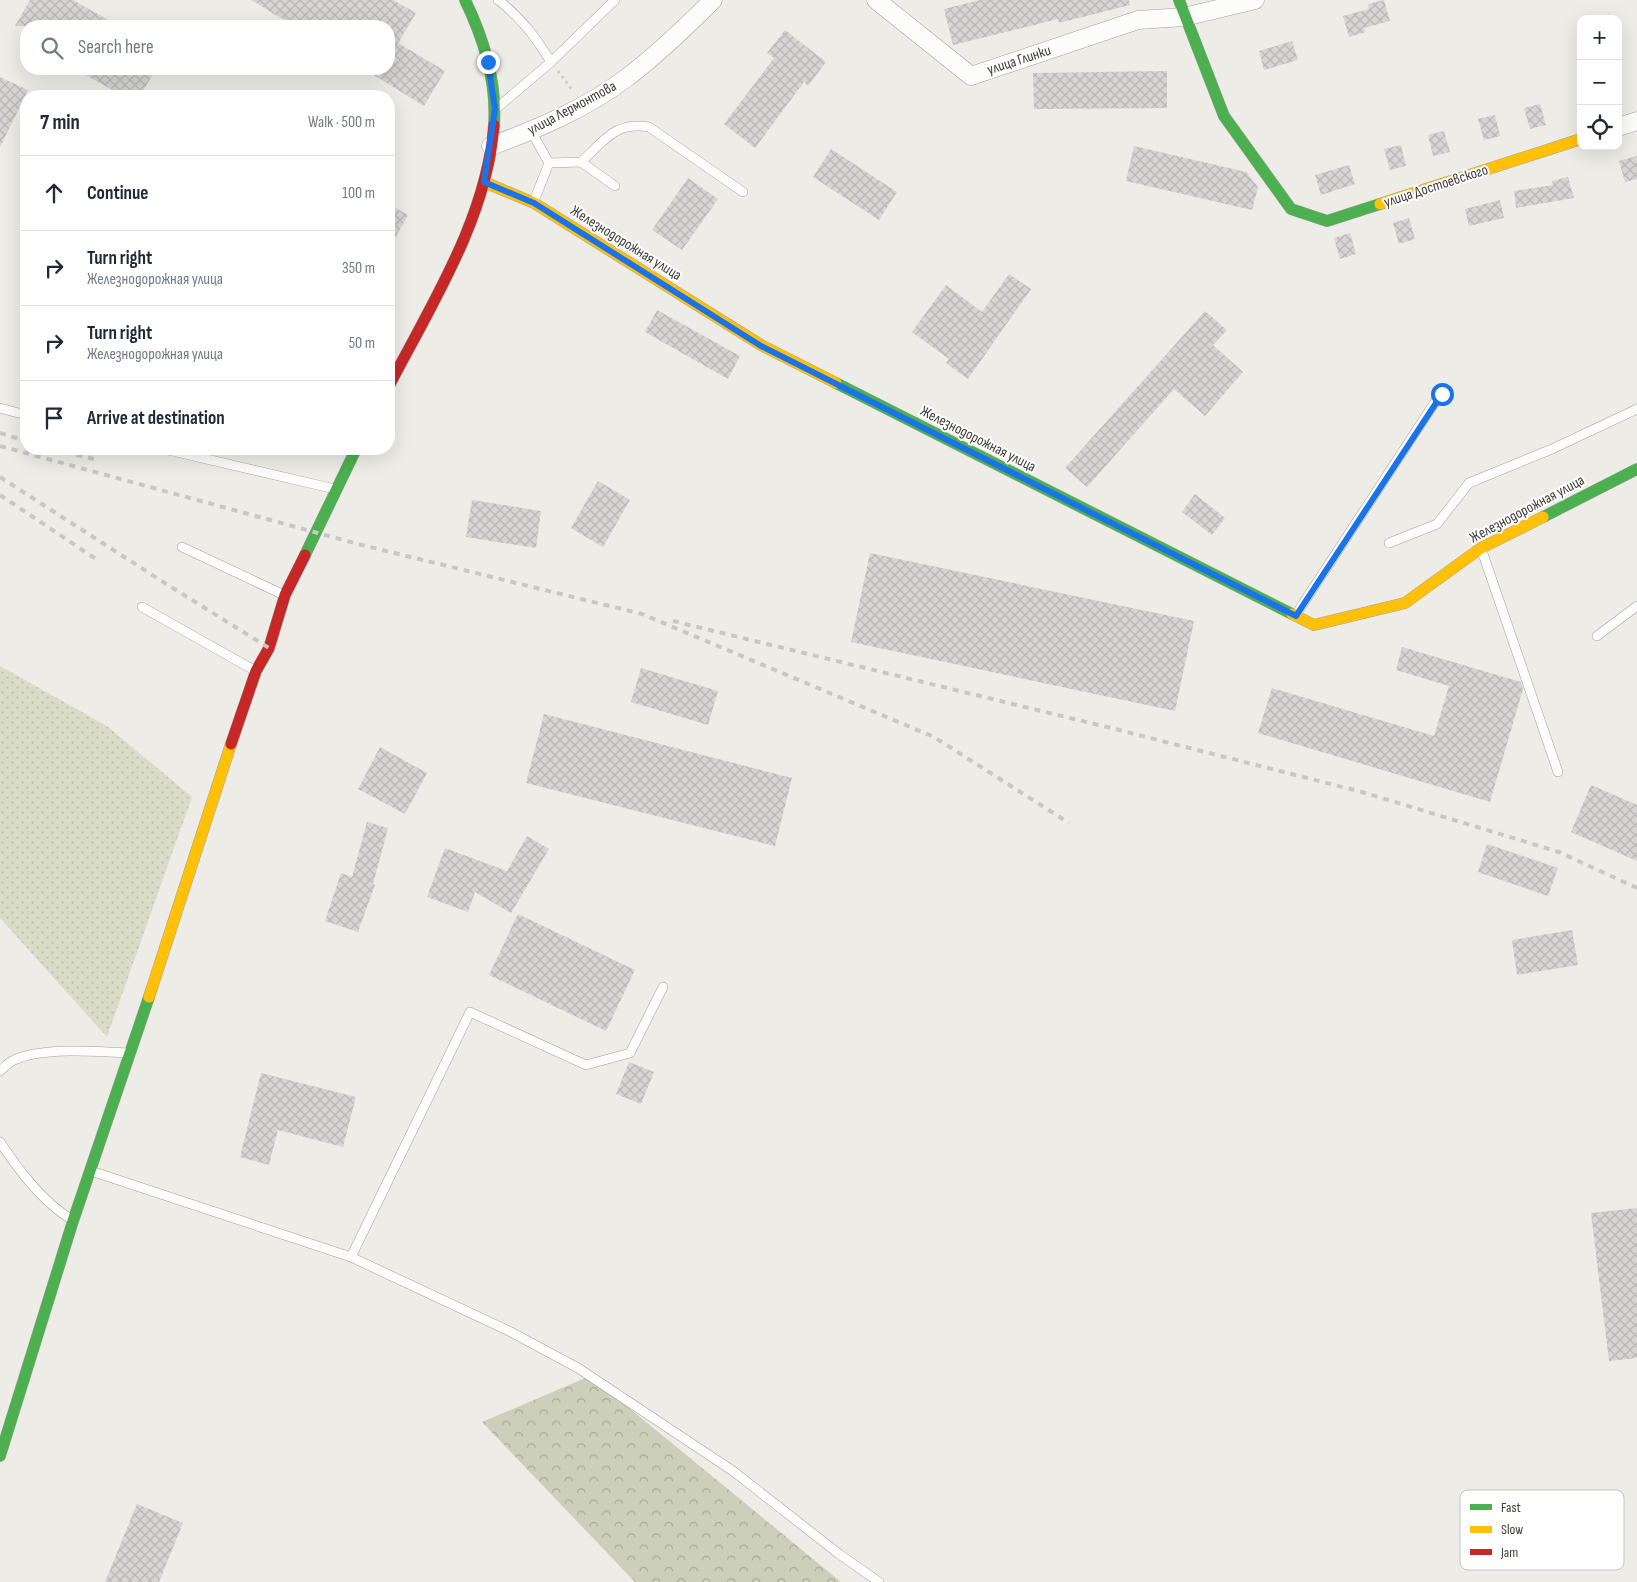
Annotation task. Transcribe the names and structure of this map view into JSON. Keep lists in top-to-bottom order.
{
  "streets": {
    "street": [
      "улица Глинки",
      "улица Лермонтова",
      "улица Достоевского",
      "Железнодорожная улица"
    ]
  },
  "crossings": [
    ["улица Глинки", "улица Достоевского"]
  ],
  "legend": ["Fast", "Slow", "Jam"],
  "page": {
    "map_buttons": ["+", "−"],
    "search": "Search here",
    "heading": ["7 min", "Walk · 500 m"],
    "list": [
      ["Continue", "100 m"],
      ["Turn right", "Железнодорожная улица", "350 m"],
      ["Turn right", "Железнодорожная улица", "50 m"],
      "Arrive at destination"
    ]
  }
}
